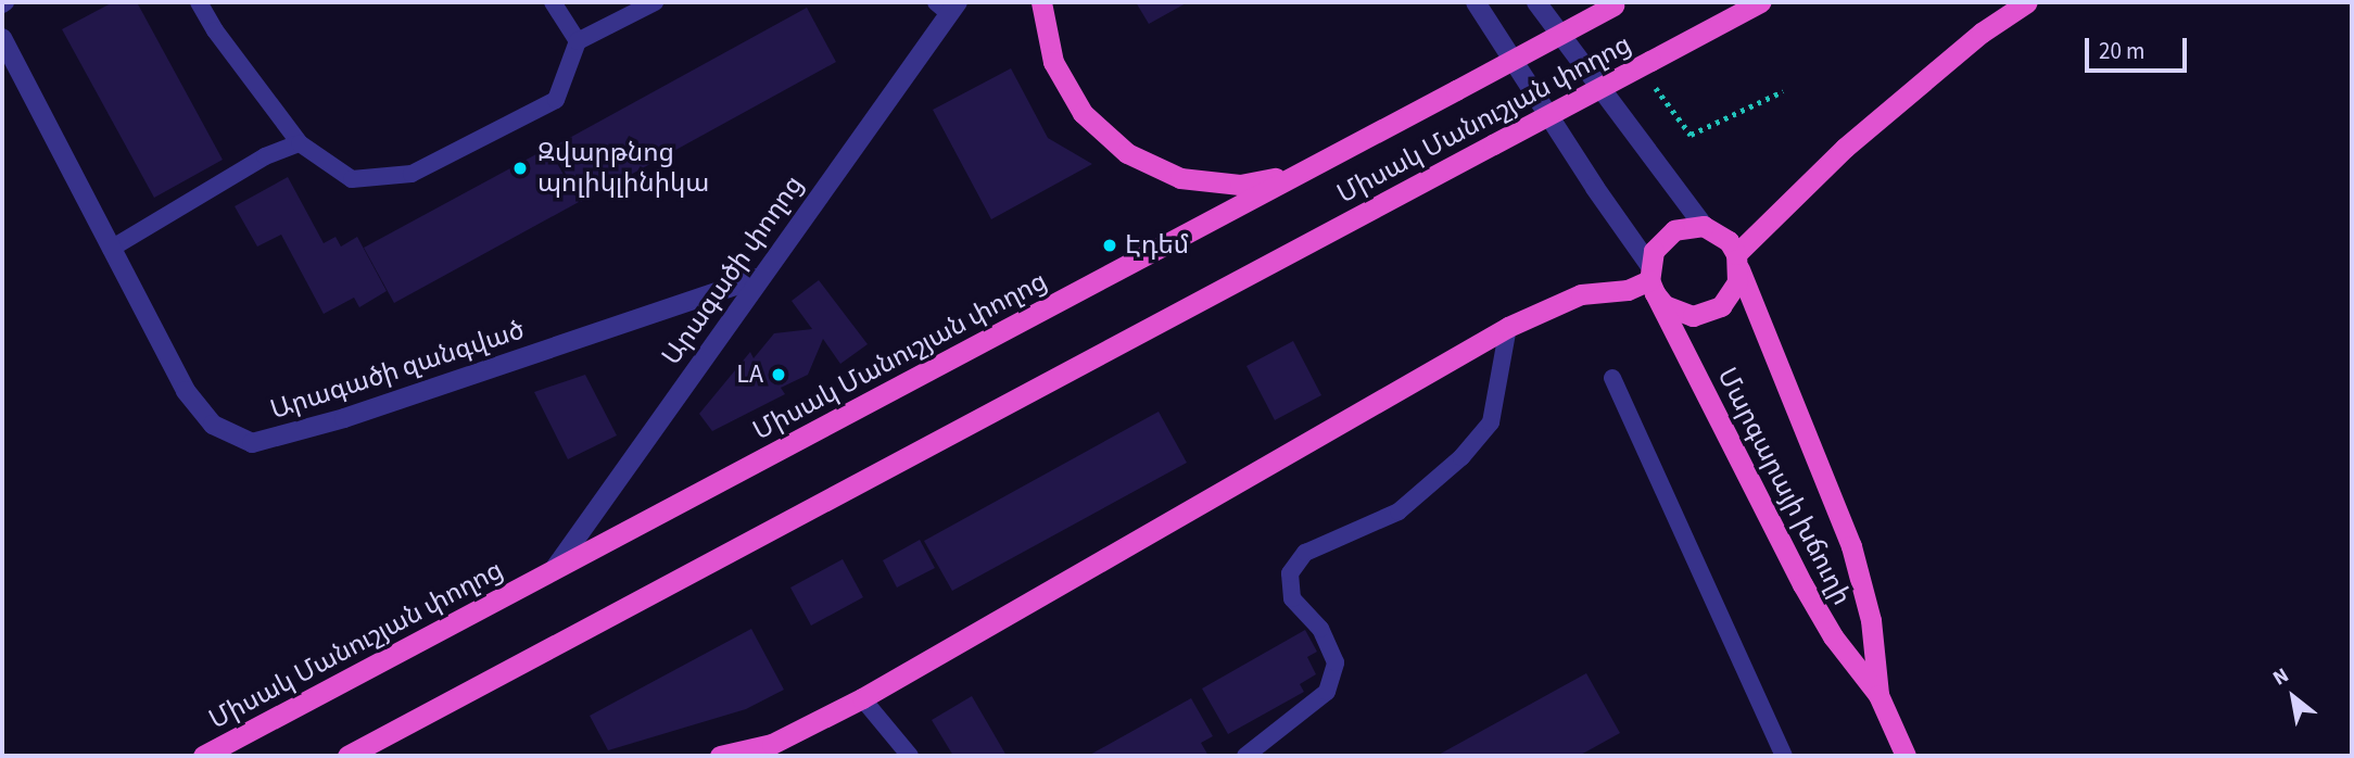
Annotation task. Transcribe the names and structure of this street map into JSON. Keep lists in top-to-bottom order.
{
  "streets": {
    "highway": ["Միսակ Մանուշյան փողոց", "Մարգարայի խճուղի"],
    "street": ["Արագածի փողոց", "Արագածի զանգված"]
  },
  "crossings": [
    ["Միսակ Մանուշյան փողոց", "Արագածի փողոց"],
    ["Արագածի փողոց", "Արագածի զանգված"]
  ],
  "places": ["Զվարթնոց պոլիկլինիկա", "Էդեմ", "LA"],
  "scale_bar": "20 m",
  "north": "top left"
}
